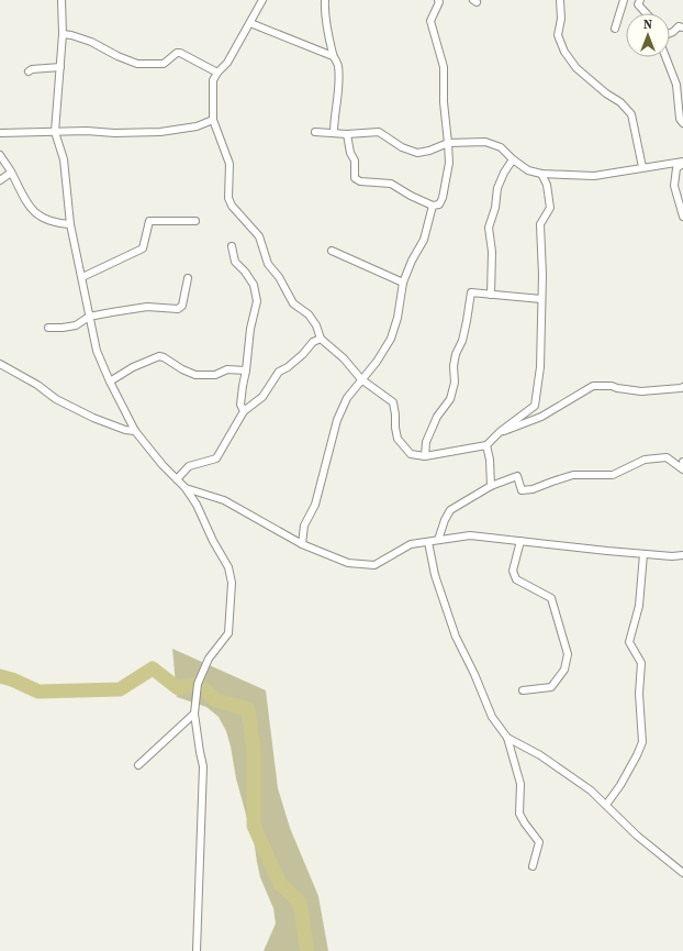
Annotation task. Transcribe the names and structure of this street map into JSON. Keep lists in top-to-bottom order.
{
  "north": "top"
}
